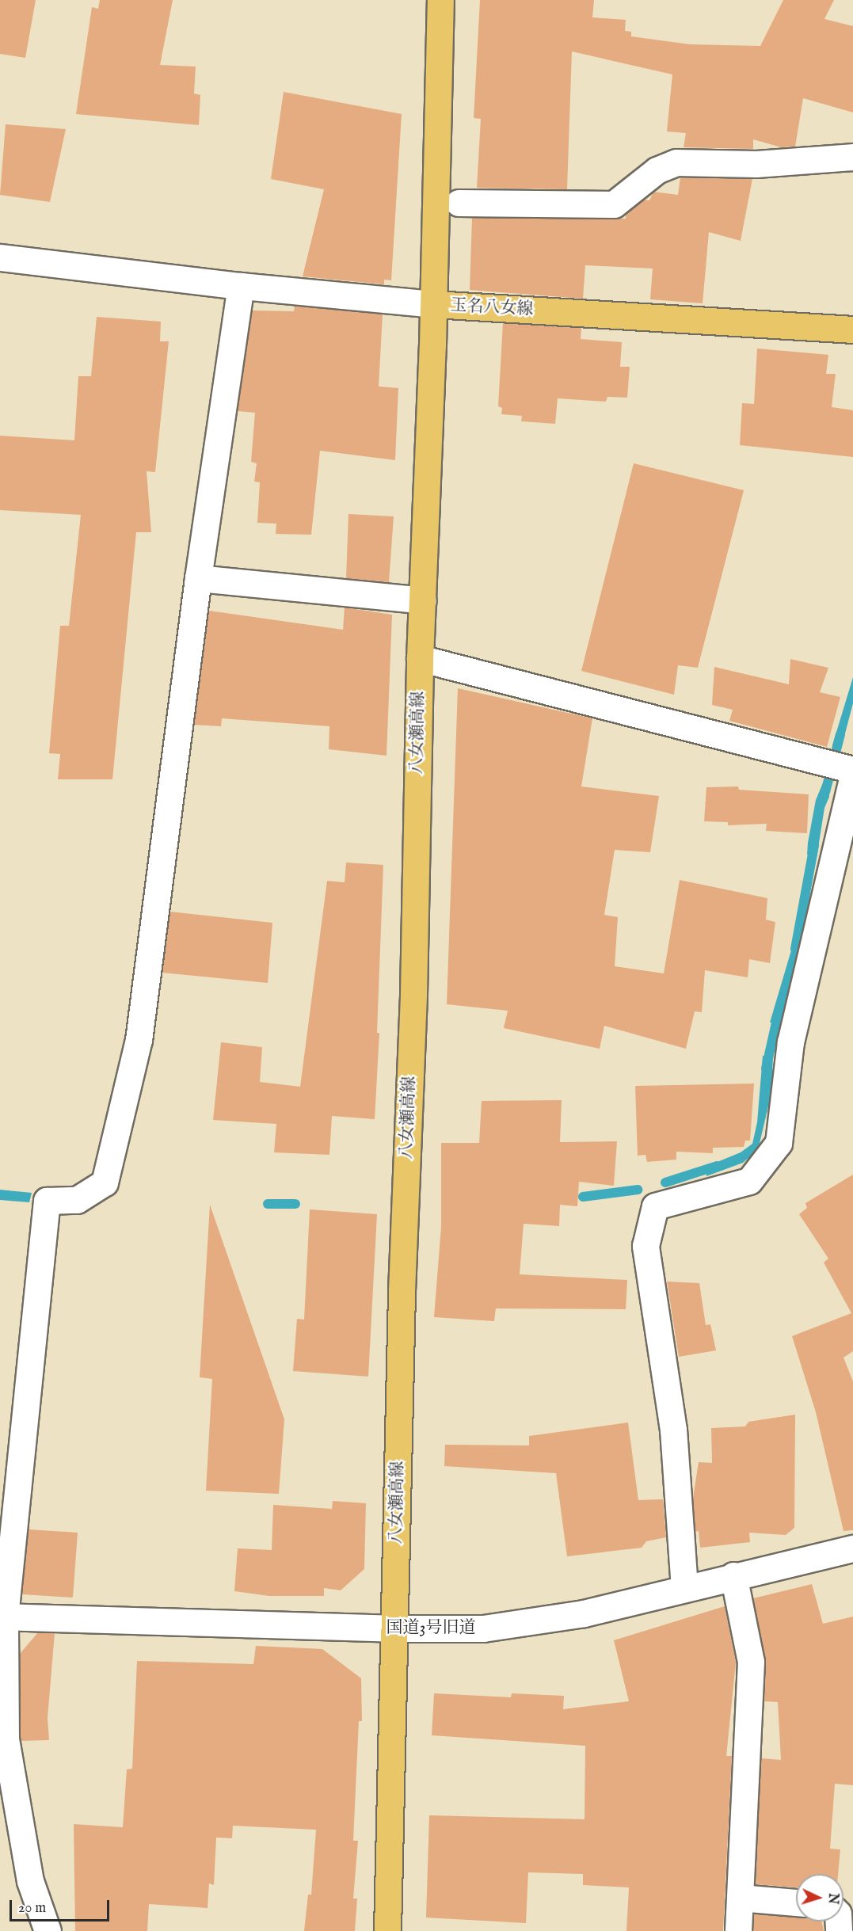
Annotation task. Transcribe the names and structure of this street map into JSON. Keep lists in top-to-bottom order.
{
  "streets": {
    "main road": ["玉名八女線", "八女瀬高線"],
    "street": ["国道3号旧道"]
  },
  "crossings": [
    ["玉名八女線", "八女瀬高線"],
    ["八女瀬高線", "国道3号旧道"]
  ],
  "scale_bar": "20 m",
  "north": "right"
}
